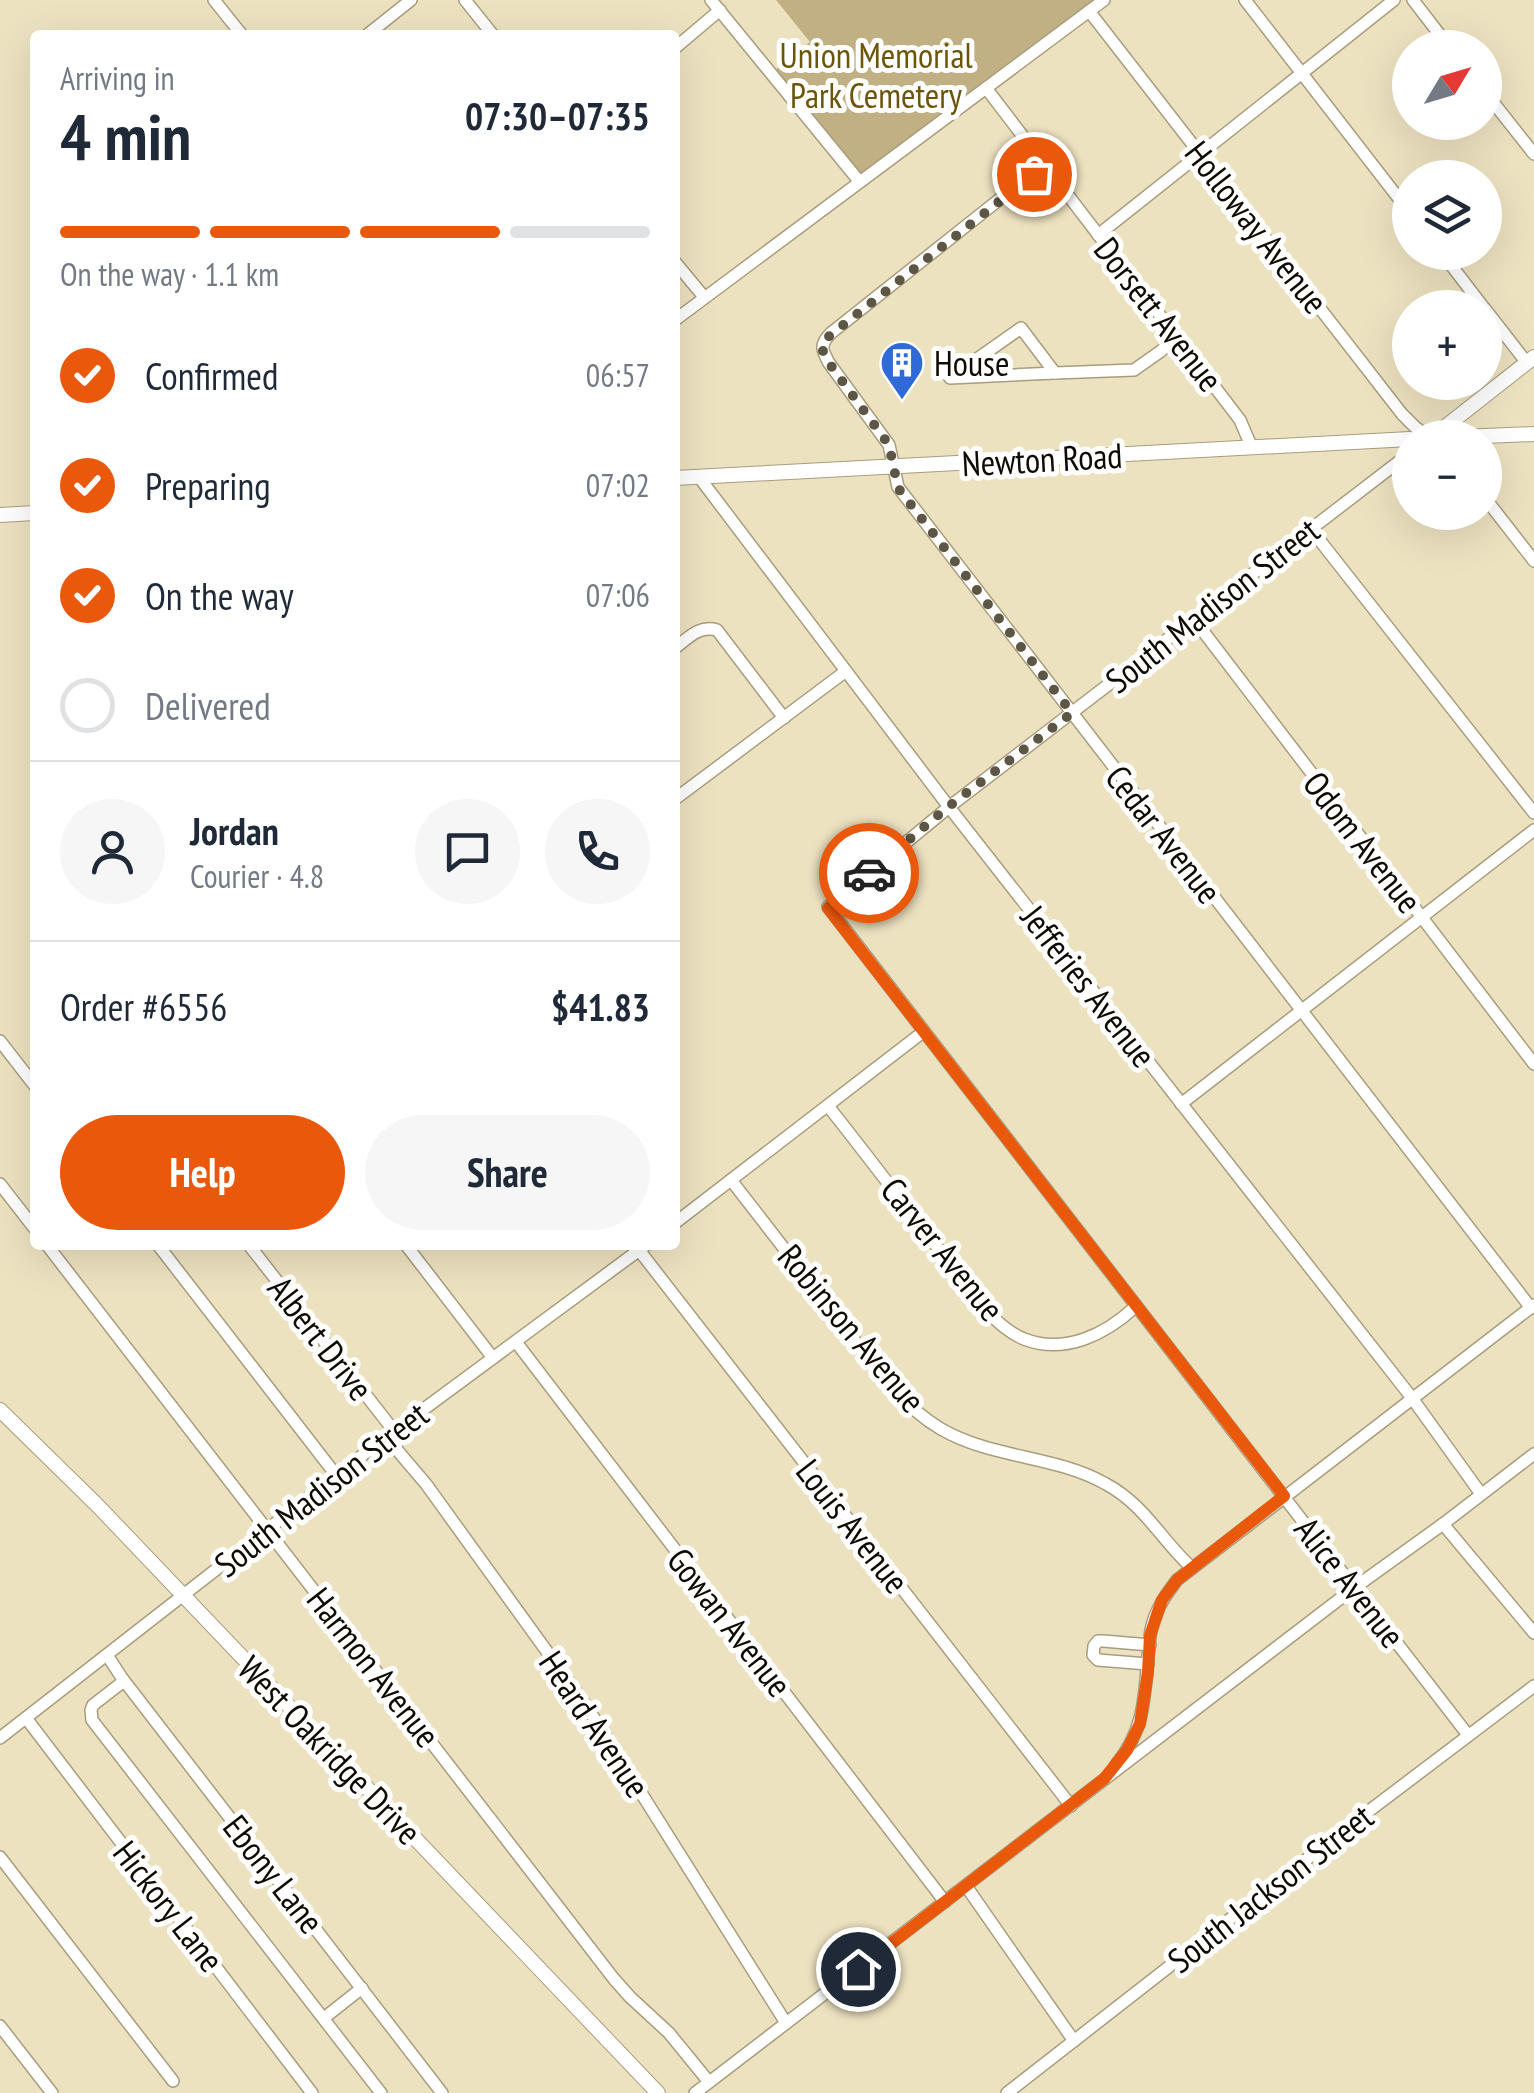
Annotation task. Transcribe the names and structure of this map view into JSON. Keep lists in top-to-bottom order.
{
  "streets": {
    "main road": ["Newton Road", "West Oakridge Drive"],
    "street": [
      "Holloway Avenue",
      "Dorsett Avenue",
      "South Madison Street",
      "Cedar Avenue",
      "Odom Avenue",
      "Jefferies Avenue",
      "Carver Avenue",
      "Robinson Avenue",
      "Albert Drive",
      "Louis Avenue",
      "Alice Avenue",
      "Gowan Avenue",
      "Harmon Avenue",
      "Heard Avenue",
      "Ebony Lane",
      "South Jackson Street",
      "Hickory Lane"
    ]
  },
  "crossings": [
    ["Dorsett Avenue", "Newton Road"],
    ["Dorsett Avenue", "Cedar Avenue"],
    ["Newton Road", "Cedar Avenue"],
    ["Newton Road", "Jefferies Avenue"],
    ["South Madison Street", "Cedar Avenue"],
    ["South Madison Street", "Odom Avenue"],
    ["South Madison Street", "Jefferies Avenue"],
    ["South Madison Street", "Albert Drive"],
    ["South Madison Street", "Alice Avenue"],
    ["South Madison Street", "Gowan Avenue"],
    ["South Madison Street", "Harmon Avenue"],
    ["South Madison Street", "Heard Avenue"],
    ["South Madison Street", "West Oakridge Drive"],
    ["South Madison Street", "Ebony Lane"],
    ["South Madison Street", "Hickory Lane"],
    ["Carver Avenue", "Alice Avenue"],
    ["Albert Drive", "Heard Avenue"],
    ["Alice Avenue", "South Jackson Street"]
  ],
  "parks": ["Union Memorial Park Cemetery"],
  "places": {
    "building": ["House"]
  },
  "north": "top right",
  "page": {
    "map_buttons": ["+", "−"],
    "heading": ["4 min", "Arriving in", "07:30–07:35"],
    "panel": [
      "Jordan",
      "Courier · 4.8",
      "Order #6556",
      "$41.83"
    ],
    "bar": "On the way · 1.1 km",
    "list": [
      ["Confirmed", "06:57"],
      ["Preparing", "07:02"],
      ["On the way", "07:06"],
      "Delivered"
    ],
    "buttons": ["Help", "Share"]
  }
}
